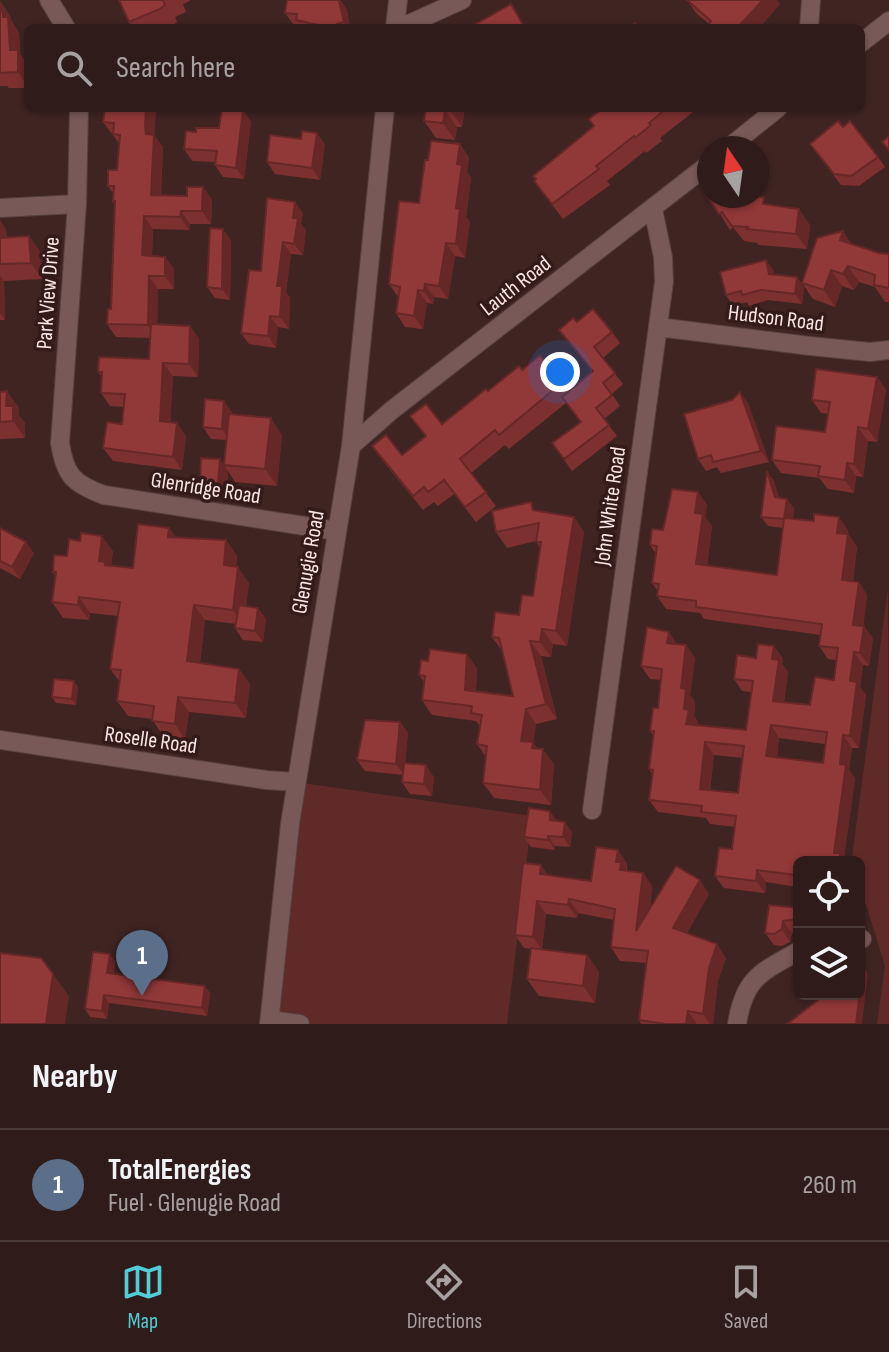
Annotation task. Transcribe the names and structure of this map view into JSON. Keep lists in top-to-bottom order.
{
  "streets": {
    "street": [
      "Lauth Road",
      "Park View Drive",
      "Hudson Road",
      "Glenridge Road",
      "John White Road",
      "Glenugie Road",
      "Roselle Road"
    ]
  },
  "crossings": [
    ["Lauth Road", "John White Road"],
    ["Lauth Road", "Glenugie Road"],
    ["Park View Drive", "Glenridge Road"],
    ["Hudson Road", "John White Road"],
    ["Glenridge Road", "Glenugie Road"],
    ["Glenugie Road", "Roselle Road"]
  ],
  "north": "top",
  "page": {
    "search": "Search here",
    "pins": "1",
    "heading": "Nearby",
    "list": [
      {
        "mark": "1",
        "name": "TotalEnergies",
        "note": "Fuel · Glenugie Road",
        "value": "260 m"
      }
    ],
    "nav": ["Map", "Directions", "Saved"]
  }
}
